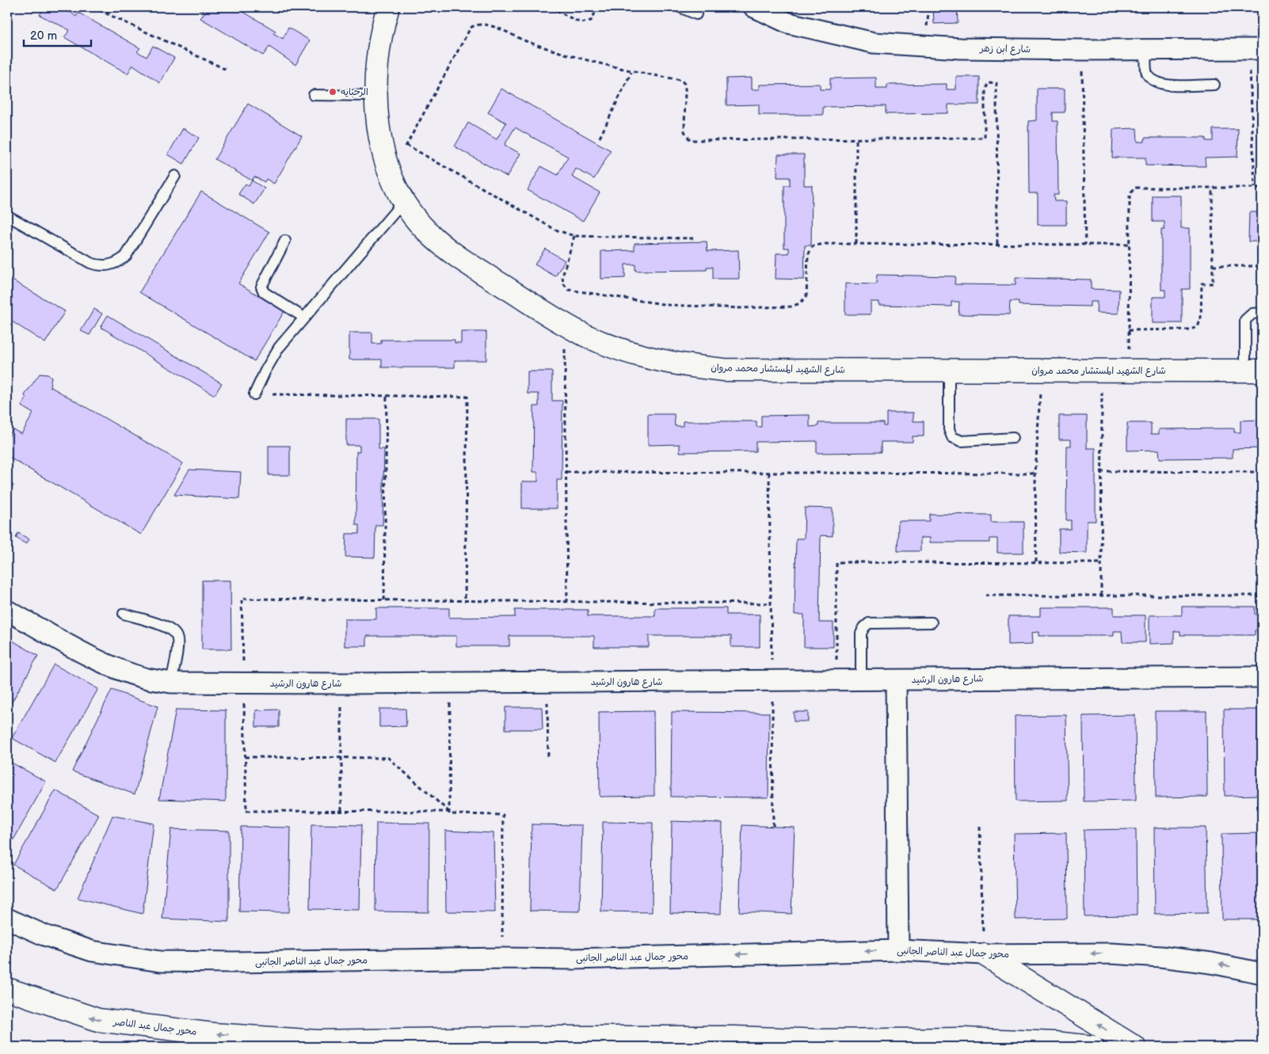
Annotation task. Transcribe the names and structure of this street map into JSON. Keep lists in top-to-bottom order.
{
  "streets": {
    "main road": ["شارع الشهيد المستشار محمد مروان", "محور جمال عبد الناصر"],
    "street": ["شارع ابن زهر", "شارع هارون الرشيد", "محور جمال عبد الناصر الجانبى"]
  },
  "one_way": ["محور جمال عبد الناصر الجانبى", "محور جمال عبد الناصر"],
  "places": ["الرحبايه"],
  "scale_bar": "20 m"
}
